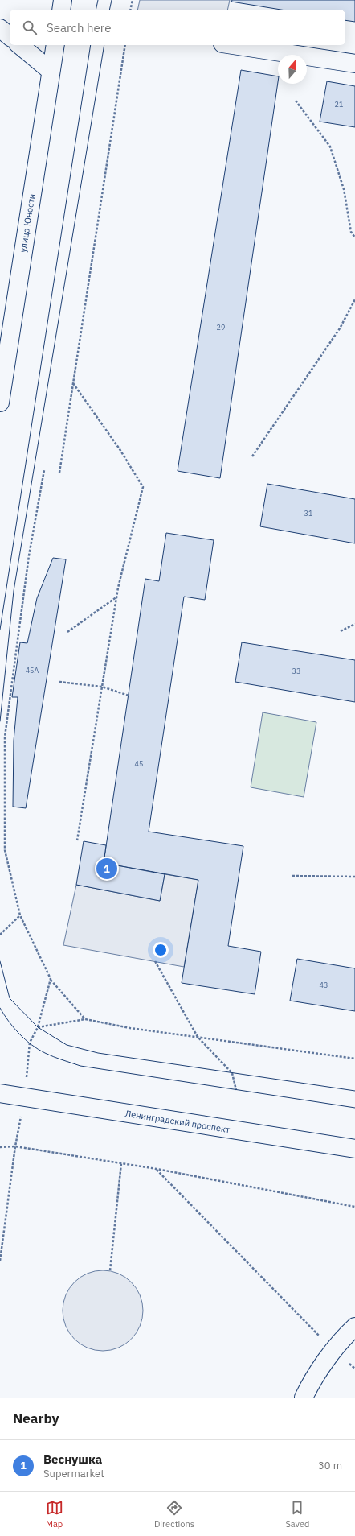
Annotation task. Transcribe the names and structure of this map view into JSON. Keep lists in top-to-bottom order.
{
  "streets": {
    "main road": ["улица Юности", "Ленинградский проспект"]
  },
  "house_numbers": [
    "21",
    "29",
    "31",
    "45А",
    "33",
    "45",
    "43"
  ],
  "north": "top",
  "page": {
    "search": "Search here",
    "pins": "1",
    "heading": "Nearby",
    "list": [
      {
        "mark": "1",
        "name": "Веснушка",
        "note": "Supermarket",
        "value": "30 m"
      }
    ],
    "nav": ["Map", "Directions", "Saved"]
  }
}
